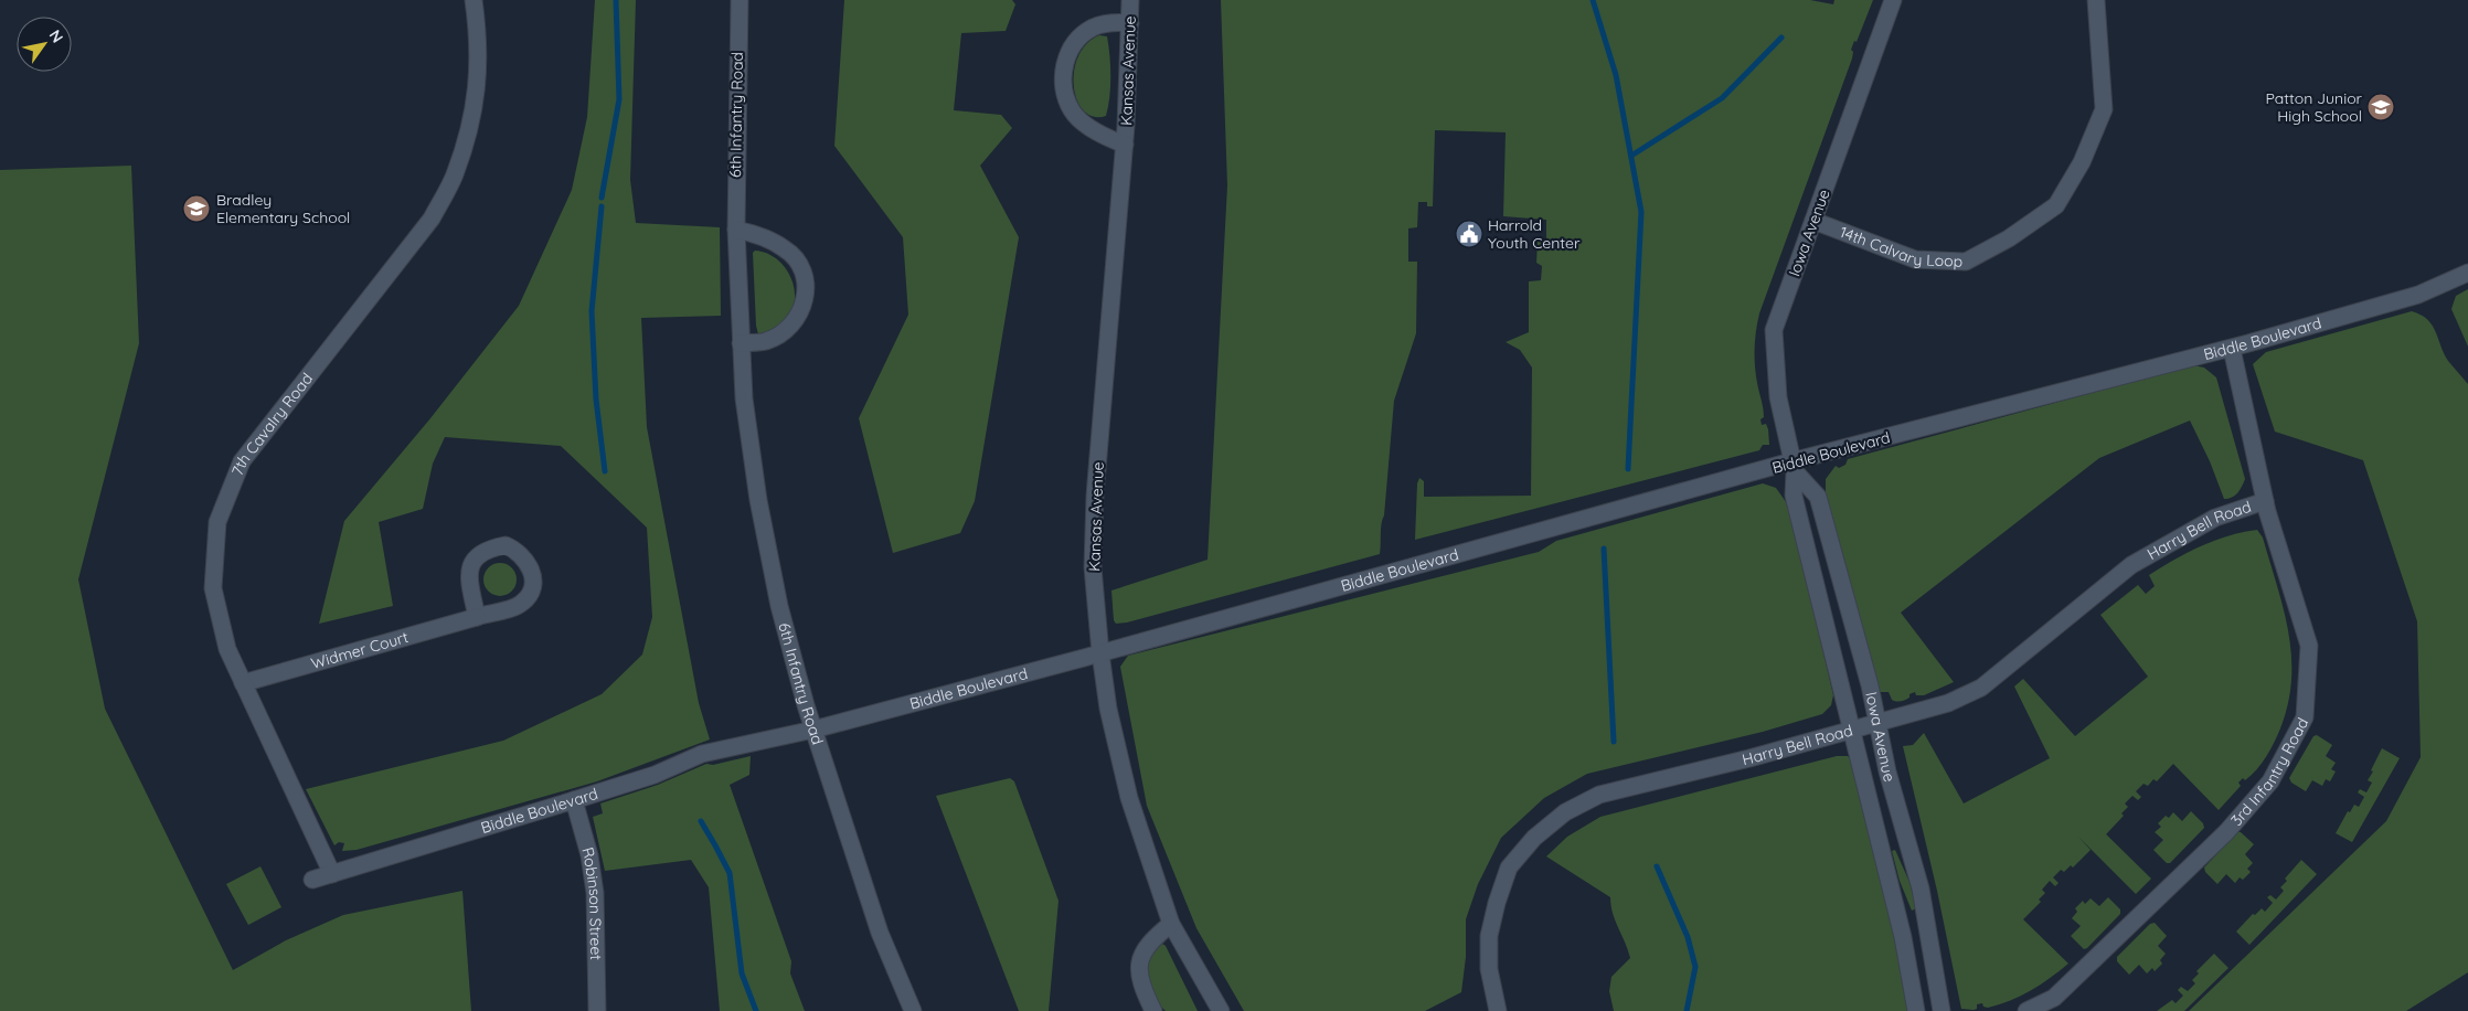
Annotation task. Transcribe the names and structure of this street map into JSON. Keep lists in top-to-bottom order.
{
  "streets": {
    "street": [
      "Kansas Avenue",
      "6th Infantry Road",
      "Iowa Avenue",
      "14th Calvary Loop",
      "Biddle Boulevard",
      "7th Cavalry Road",
      "Harry Bell Road",
      "Widmer Court",
      "3rd Infantry Road",
      "Robinson Street"
    ]
  },
  "crossings": [
    ["Kansas Avenue", "Biddle Boulevard"],
    ["6th Infantry Road", "Biddle Boulevard"],
    ["Iowa Avenue", "14th Calvary Loop"],
    ["Iowa Avenue", "Biddle Boulevard"],
    ["Iowa Avenue", "Harry Bell Road"],
    ["Biddle Boulevard", "7th Cavalry Road"],
    ["Biddle Boulevard", "3rd Infantry Road"],
    ["Biddle Boulevard", "Robinson Street"],
    ["7th Cavalry Road", "Widmer Court"],
    ["Harry Bell Road", "3rd Infantry Road"]
  ],
  "places": {
    "school or university": ["Patton Junior High School", "Bradley Elementary School"],
    "public building": ["Harrold Youth Center"]
  },
  "north": "top right"
}
